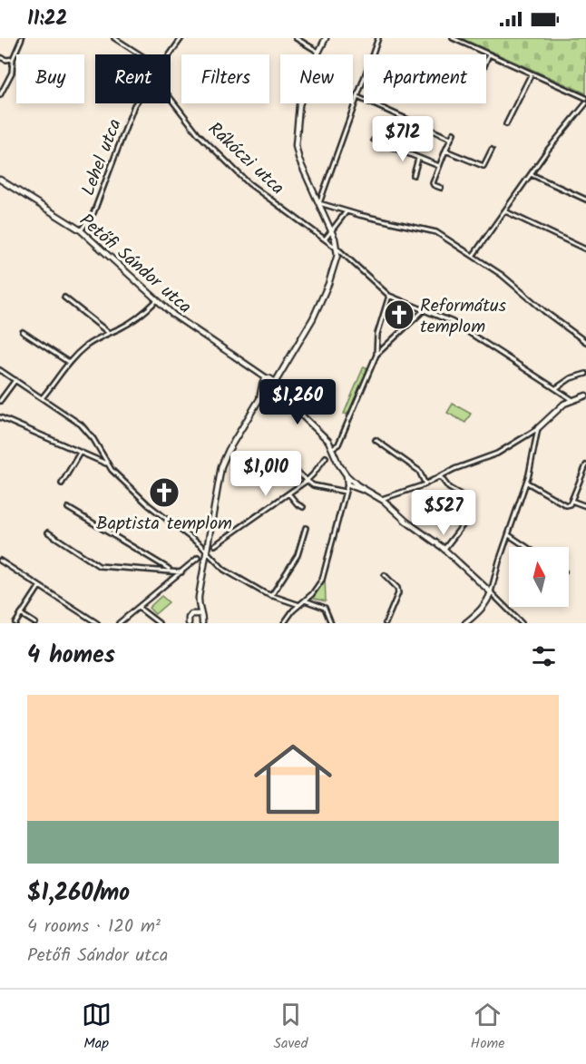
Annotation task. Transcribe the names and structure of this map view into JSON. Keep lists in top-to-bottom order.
{
  "streets": {
    "street": ["Lehel utca", "Rákóczi utca", "Petőfi Sándor utca"]
  },
  "crossings": [
    ["Lehel utca", "Petőfi Sándor utca"]
  ],
  "places": {
    "church": ["Református templom", "Baptista templom"]
  },
  "north": "top",
  "page": {
    "status": "11:22",
    "chip": [
      "Buy",
      "Rent",
      "Filters",
      "New",
      "Apartment"
    ],
    "price": [
      "$712",
      "$1,260",
      "$1,010",
      "$527"
    ],
    "heading": "4 homes",
    "list": [
      {
        "name": "$1,260/mo",
        "note": "4 rooms · 120 m² · Petőfi Sándor utca"
      }
    ],
    "tabs": ["Map", "Saved", "Home"]
  }
}
